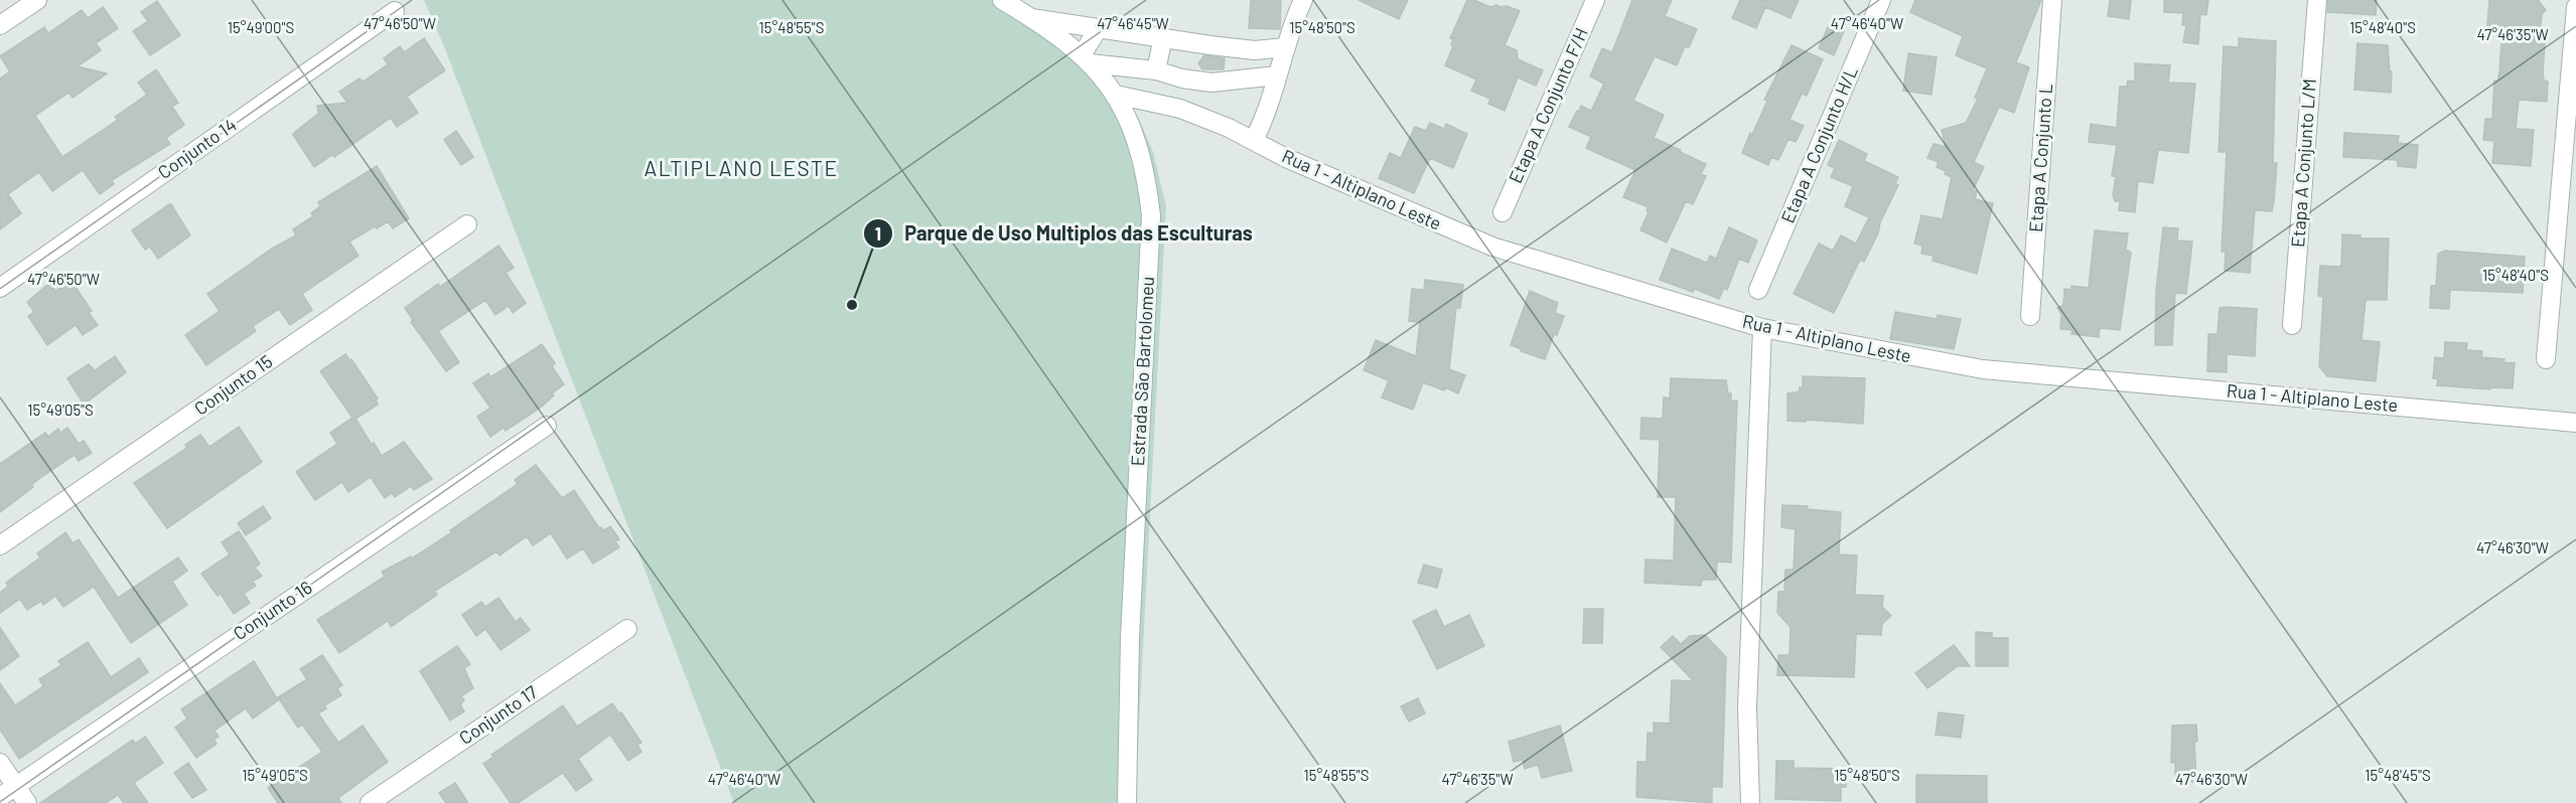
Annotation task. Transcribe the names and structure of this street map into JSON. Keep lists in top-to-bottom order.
{
  "streets": {
    "street": [
      "Etapa A Conjunto F/H",
      "Etapa A Conjunto H/L",
      "Conjunto 14",
      "Etapa A Conjunto L",
      "Etapa A Conjunto L/M",
      "Rua 1 - Altiplano Leste",
      "Estrada São Bartolomeu",
      "Conjunto 15",
      "Conjunto 16",
      "Conjunto 17"
    ]
  },
  "crossings": [
    ["Rua 1 - Altiplano Leste", "Estrada São Bartolomeu"]
  ],
  "districts": ["ALTIPLANO LESTE"],
  "places": ["Parque de Uso Multiplos das Esculturas"],
  "coordinates": [
    "47°46'50\"W",
    "47°46'45\"W",
    "47°46'40\"W",
    "15°49'00\"S",
    "15°48'55\"S",
    "15°48'50\"S",
    "15°48'40\"S",
    "47°46'35\"W",
    "15°49'05\"S",
    "47°46'30\"W",
    "15°48'45\"S"
  ]
}
